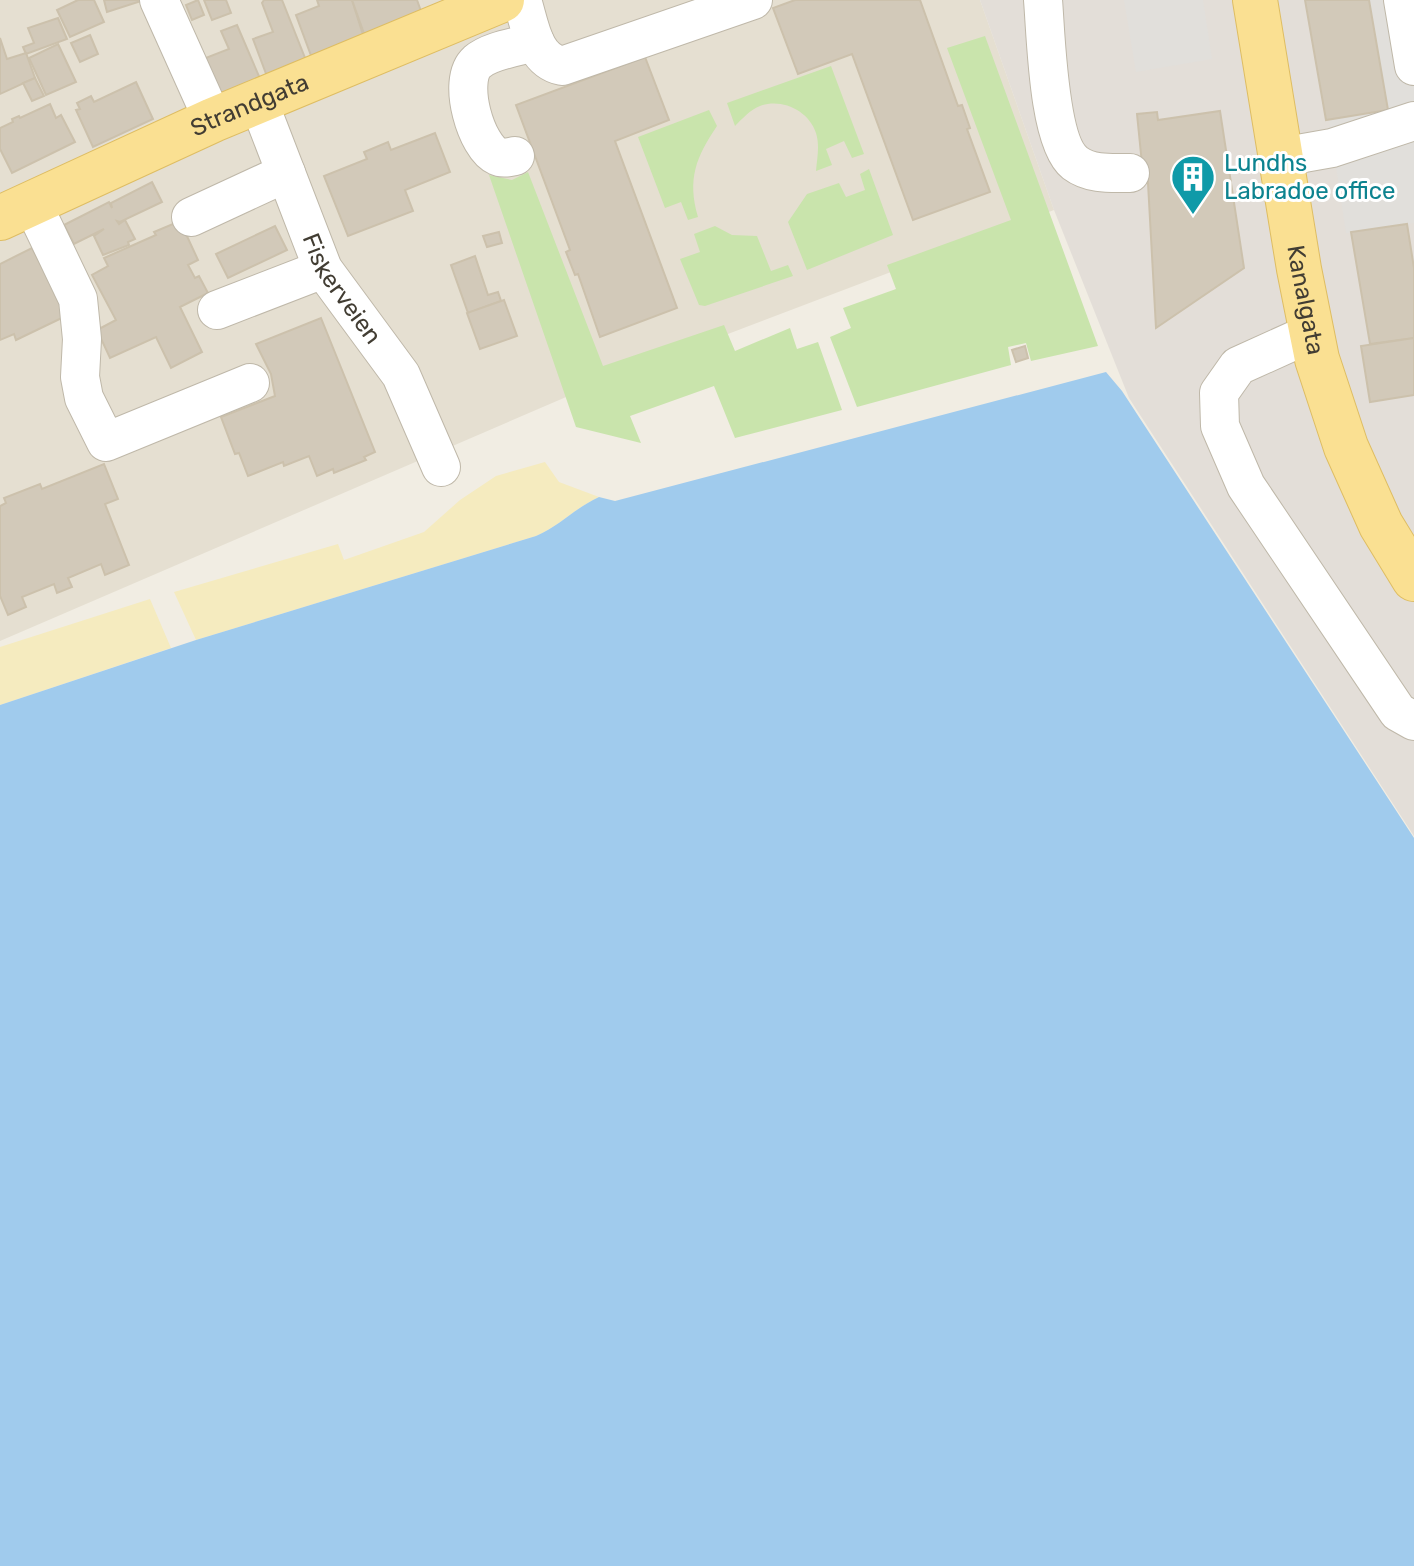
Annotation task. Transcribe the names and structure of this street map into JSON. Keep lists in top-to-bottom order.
{
  "streets": {
    "main road": ["Strandgata", "Kanalgata"],
    "street": ["Fiskerveien"]
  },
  "crossings": [
    ["Strandgata", "Fiskerveien"]
  ],
  "places": {
    "building": ["Lundhs Labradoe office"]
  }
}
